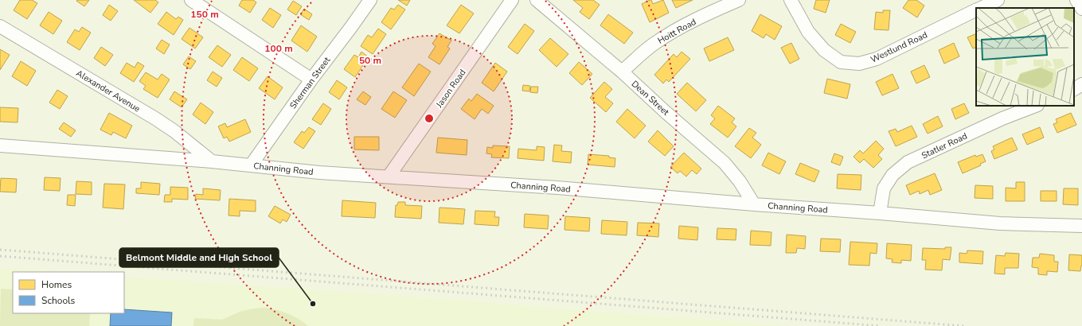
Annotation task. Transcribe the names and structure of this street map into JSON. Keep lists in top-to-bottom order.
{
  "streets": {
    "street": [
      "Hoitt Road",
      "Westlund Road",
      "Sherman Street",
      "Jason Road",
      "Alexander Avenue",
      "Dean Street",
      "Statler Road",
      "Channing Road"
    ]
  },
  "crossings": [
    ["Hoitt Road", "Dean Street"],
    ["Sherman Street", "Channing Road"],
    ["Jason Road", "Channing Road"],
    ["Alexander Avenue", "Channing Road"],
    ["Dean Street", "Channing Road"],
    ["Statler Road", "Channing Road"]
  ],
  "places": ["Belmont Middle and High School"],
  "legend": ["Homes", "Schools"],
  "rings": ["150 m", "100 m", "50 m"]
}
